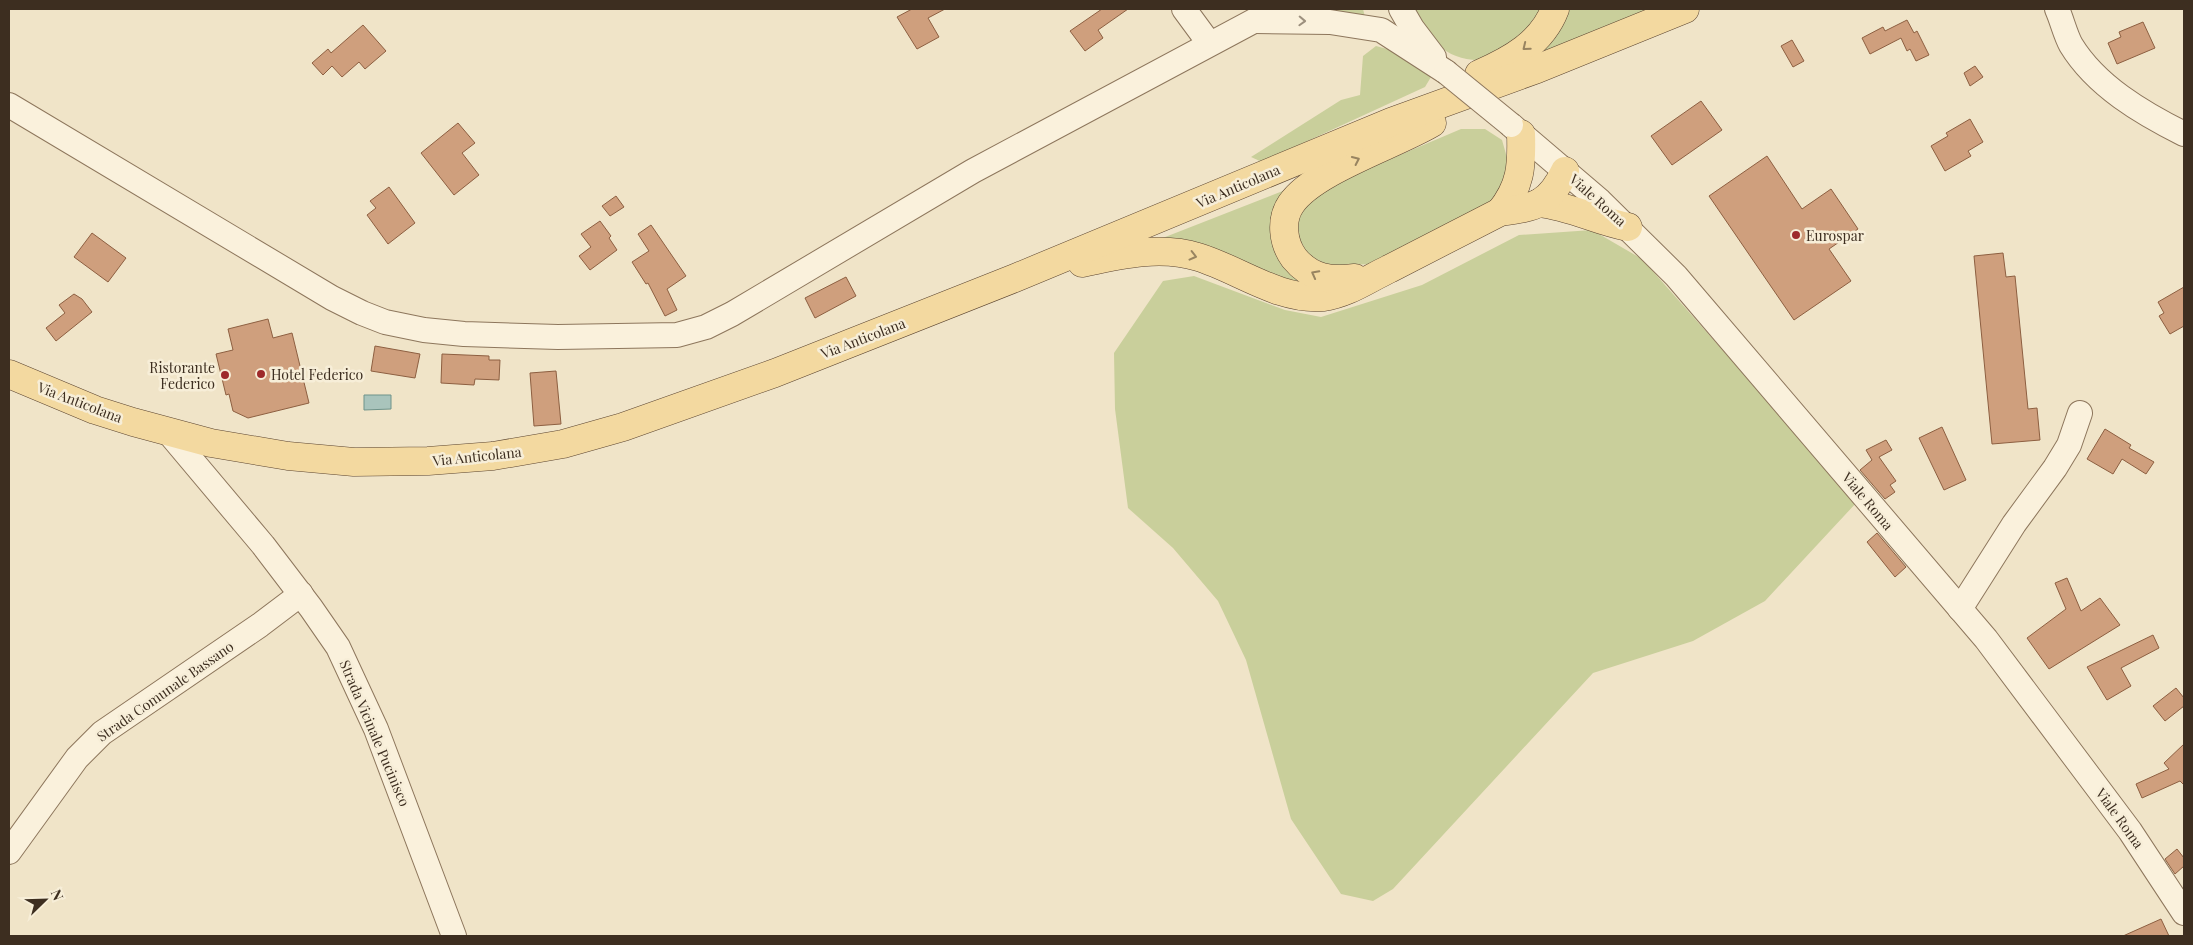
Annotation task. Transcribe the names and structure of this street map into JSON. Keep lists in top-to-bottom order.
{
  "streets": {
    "main road": ["Via Anticolana"],
    "street": ["Viale Roma", "Strada Comunale Bassano", "Strada Vicinale Pucinisco"]
  },
  "crossings": [
    ["Via Anticolana", "Strada Vicinale Pucinisco"],
    ["Strada Comunale Bassano", "Strada Vicinale Pucinisco"]
  ],
  "places": ["Eurospar", "Hotel Federico", "Ristorante Federico"],
  "north": "top right"
}
